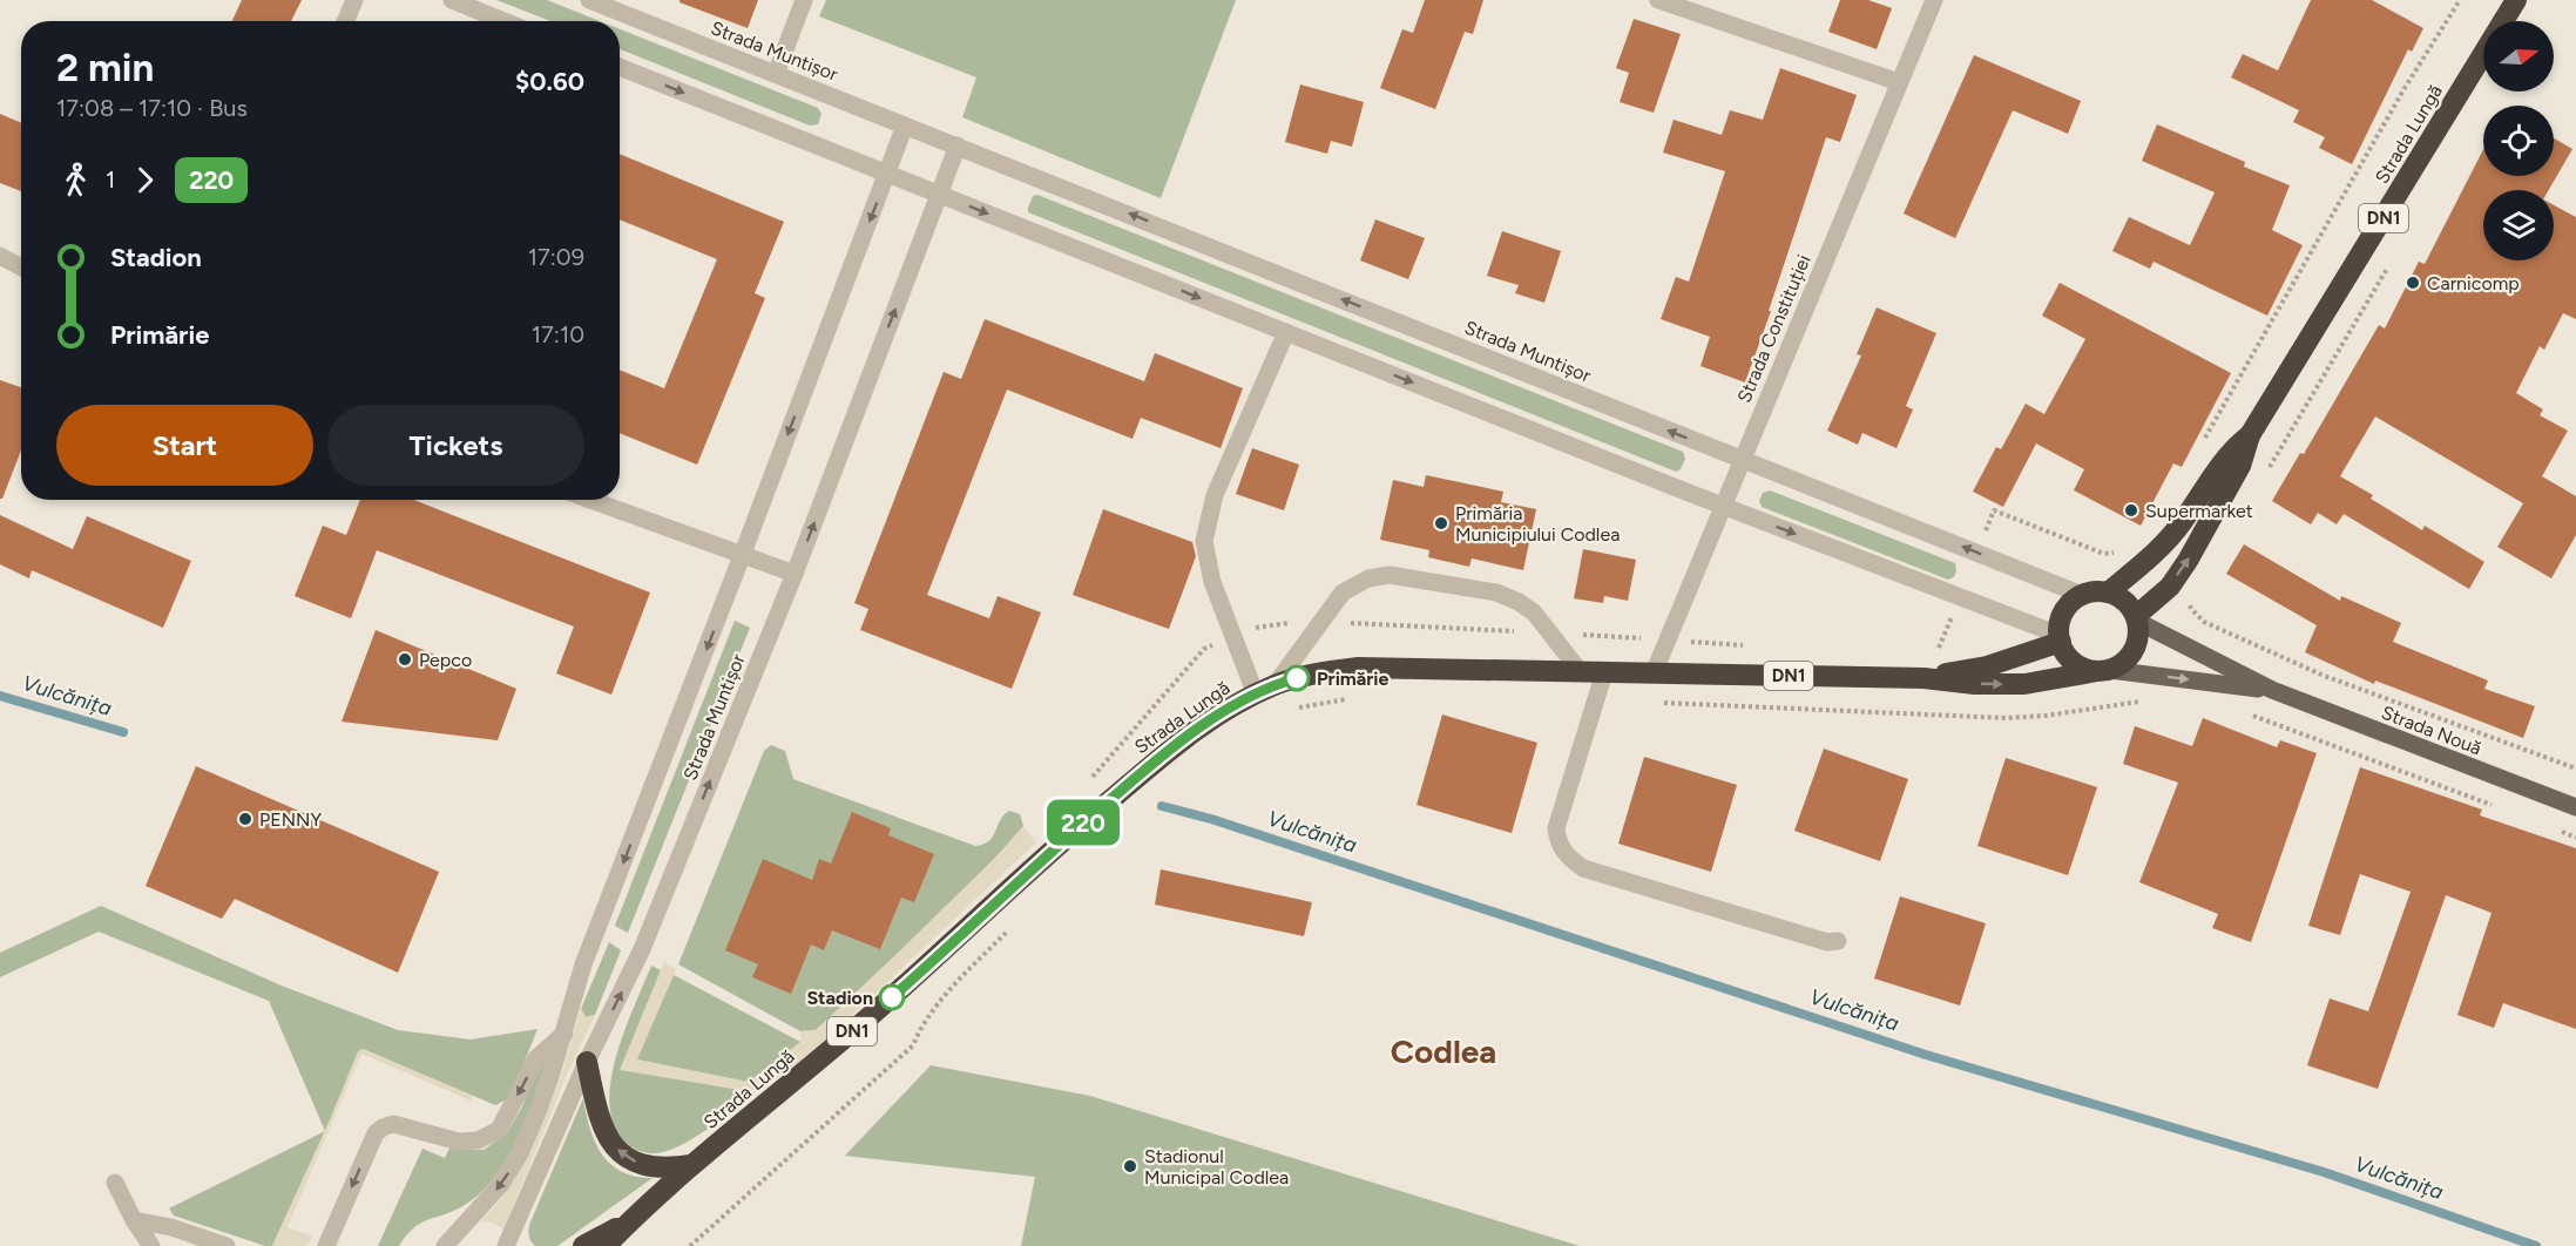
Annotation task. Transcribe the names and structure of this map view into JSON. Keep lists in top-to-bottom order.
{
  "streets": {
    "highway": ["Strada Lungă", "DN1"],
    "main road": ["Strada Nouă"],
    "street": ["Strada Muntișor", "Strada Constituției"]
  },
  "crossings": [
    ["Strada Muntișor", "Strada Lungă"],
    ["Strada Muntișor", "DN1"],
    ["Strada Muntișor", "Strada Constituției"],
    ["Strada Muntișor", "Strada Nouă"],
    ["Strada Lungă", "DN1"],
    ["Strada Lungă", "Strada Constituției"],
    ["Strada Lungă", "Strada Nouă"],
    ["DN1", "Strada Nouă"]
  ],
  "districts": ["Codlea"],
  "water": ["Vulcănița"],
  "places": [
    "Carnicomp",
    "Supermarket",
    "Primăria Municipiului Codlea",
    "Pepco",
    "Primărie",
    "PENNY",
    "Stadion",
    "Stadionul Municipal Codlea"
  ],
  "lines": ["bus line 220"],
  "north": "right",
  "page": {
    "on_map": "220",
    "heading": ["2 min", "17:08 – 17:10 · Bus", "$0.60"],
    "legs": ["1", "220"],
    "list": [
      {
        "name": "Stadion",
        "value": "17:09"
      },
      {
        "name": "Primărie",
        "value": "17:10"
      }
    ],
    "buttons": ["Start", "Tickets"]
  }
}
